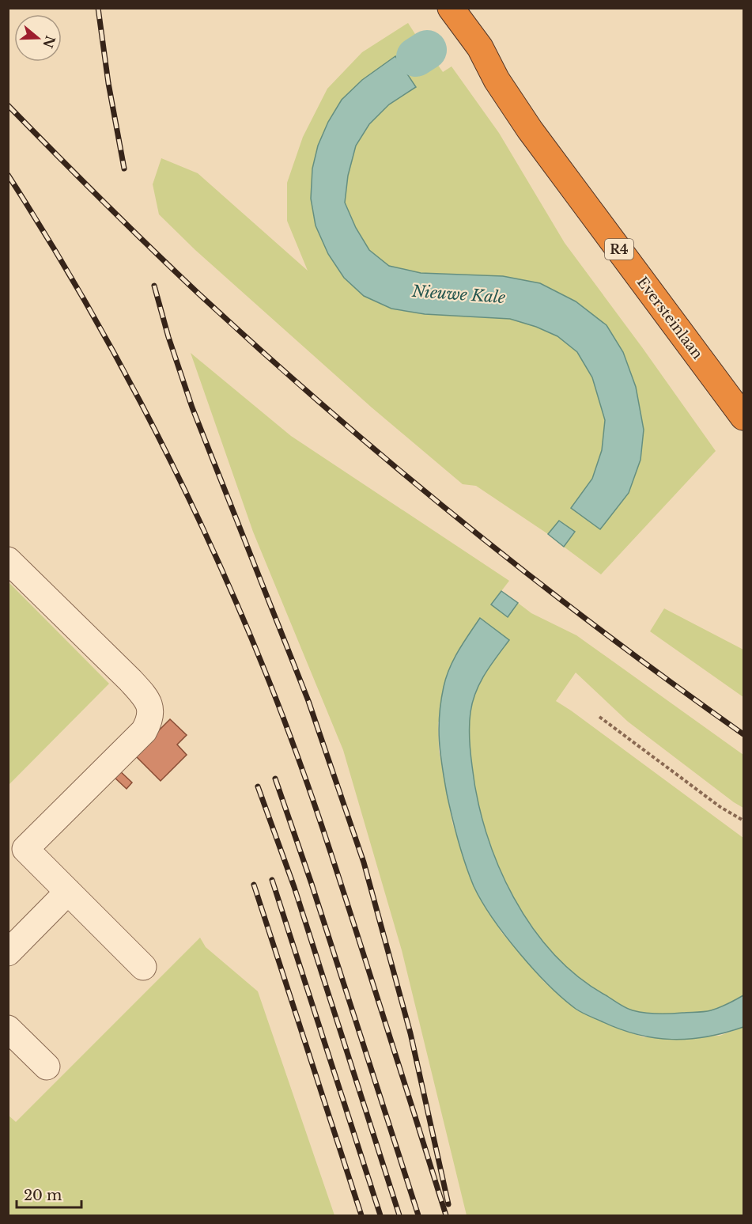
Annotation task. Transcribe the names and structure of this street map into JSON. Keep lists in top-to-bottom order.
{
  "streets": {
    "highway": ["R4", "Eversteinlaan"]
  },
  "water": ["Nieuwe Kale"],
  "scale_bar": "20 m",
  "north": "right"
}
